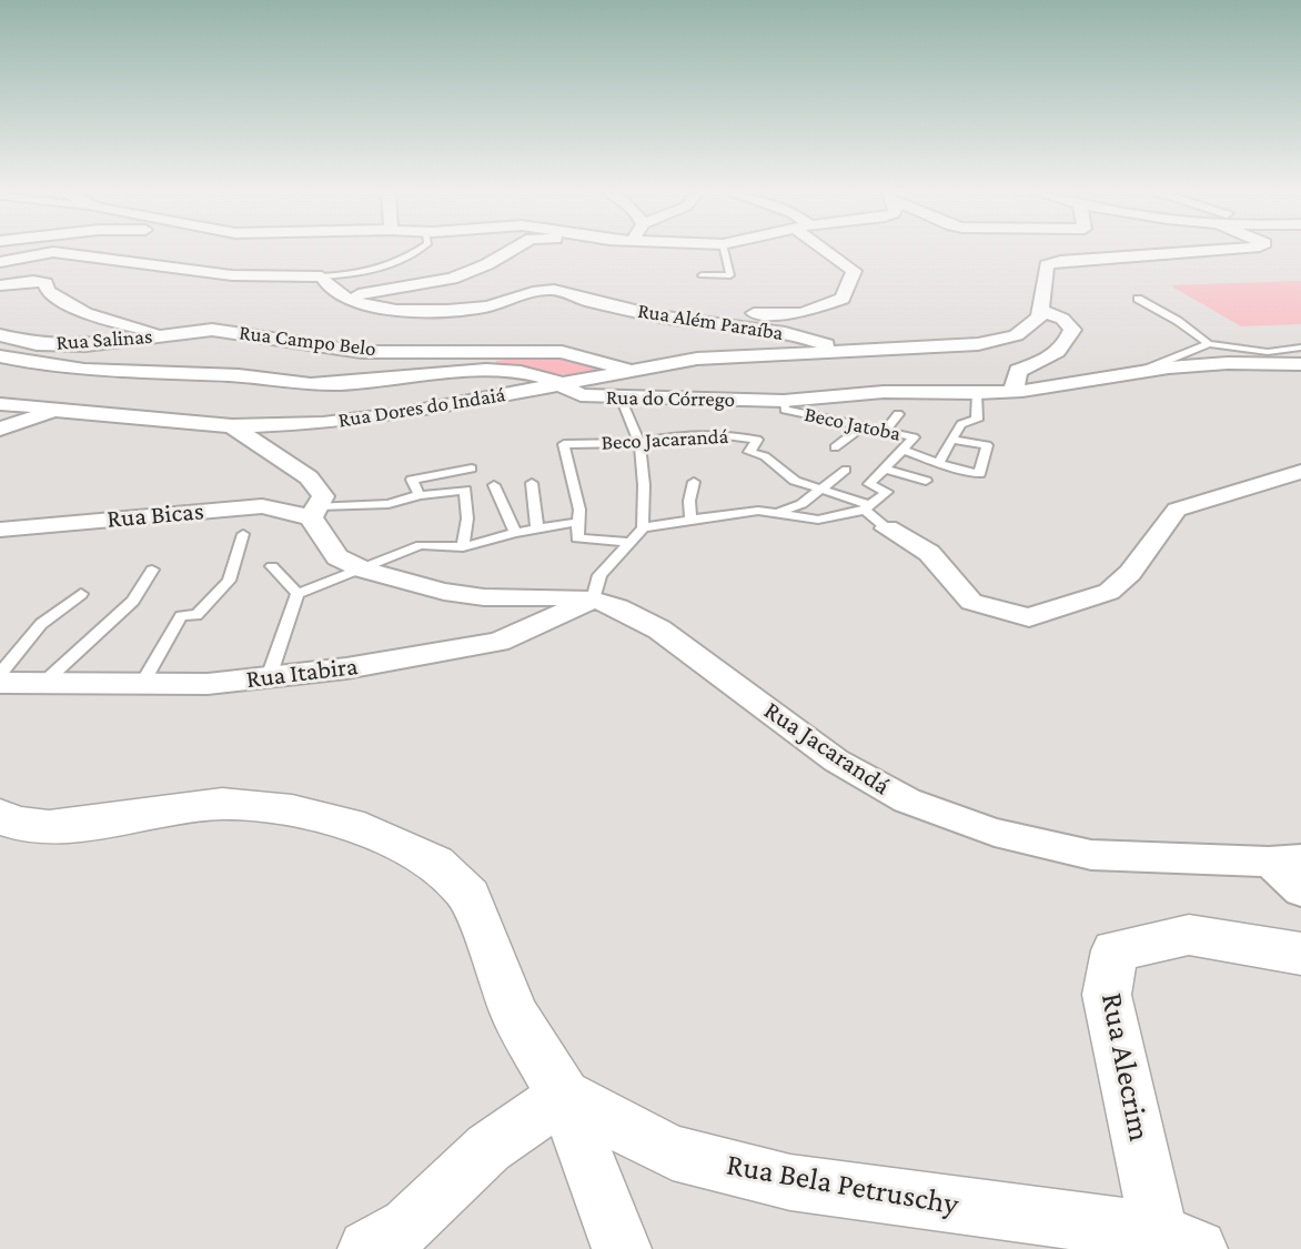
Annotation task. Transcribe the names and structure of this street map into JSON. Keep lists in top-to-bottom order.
{
  "streets": {
    "street": [
      "Rua Além Paraíba",
      "Rua Salinas",
      "Rua Campo Belo",
      "Rua do Córrego",
      "Rua Dores do Indaiá",
      "Rua Bicas",
      "Rua Itabira",
      "Rua Jacarandá",
      "Rua Alecrim",
      "Rua Bela Petruschy"
    ],
    "lane": ["Beco Jatoba", "Beco Jacarandá"]
  },
  "crossings": [
    ["Rua Além Paraíba", "Rua Dores do Indaiá"],
    ["Rua Salinas", "Rua Campo Belo"],
    ["Rua Campo Belo", "Rua Dores do Indaiá"],
    ["Rua do Córrego", "Rua Dores do Indaiá"],
    ["Rua do Córrego", "Beco Jatoba"],
    ["Rua Itabira", "Rua Jacarandá"],
    ["Rua Alecrim", "Rua Bela Petruschy"]
  ]
}
